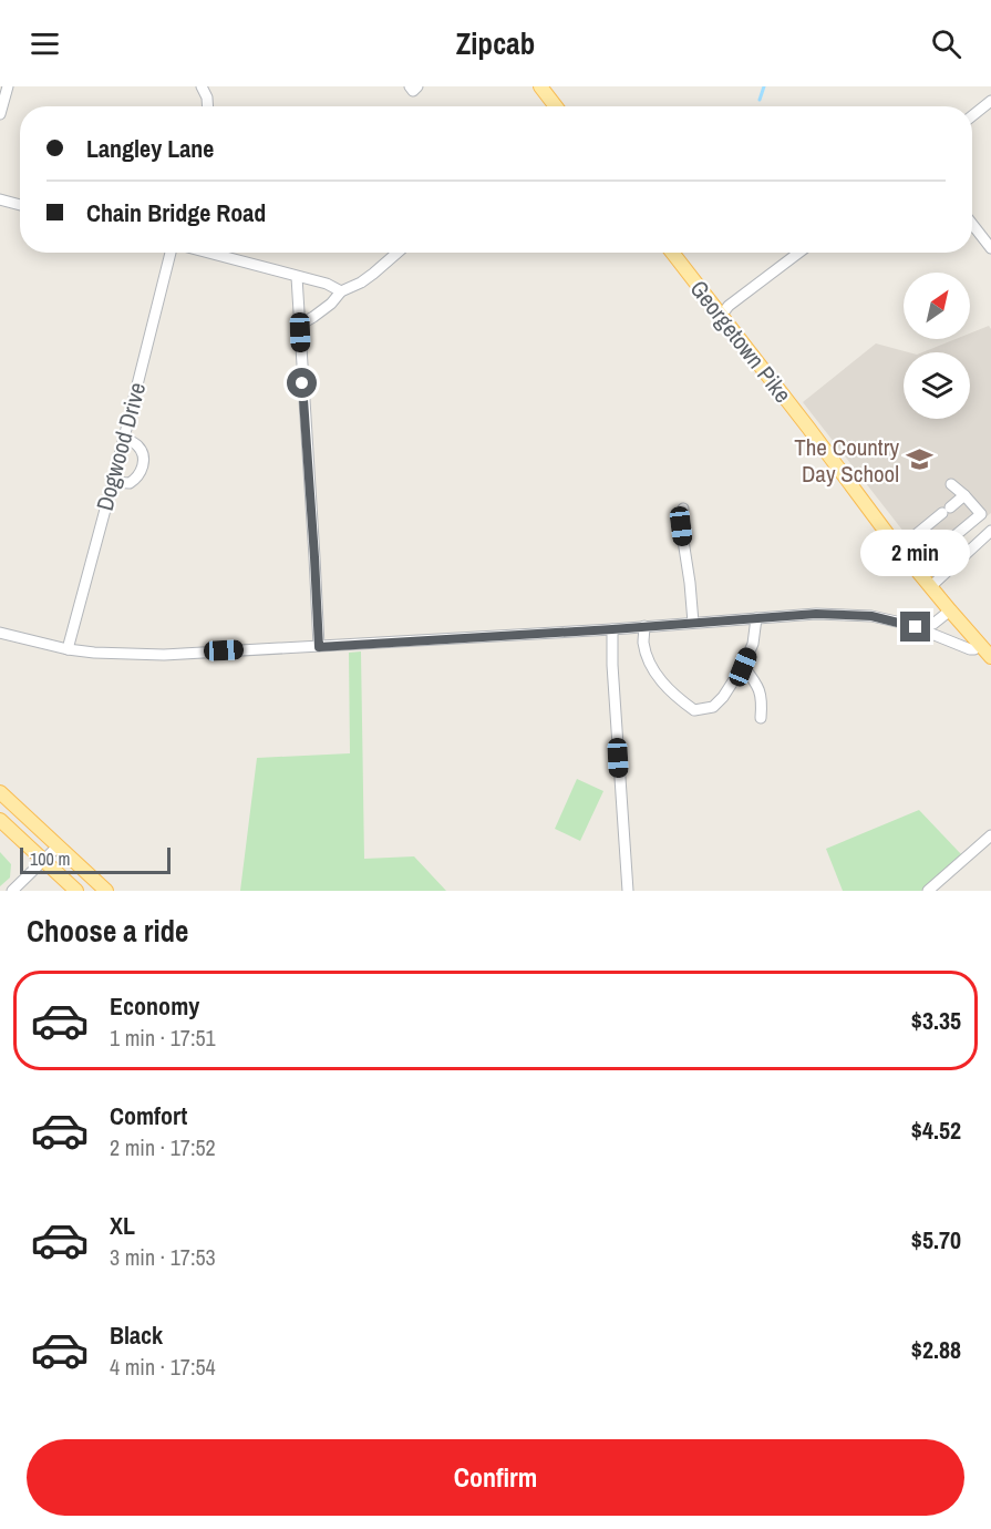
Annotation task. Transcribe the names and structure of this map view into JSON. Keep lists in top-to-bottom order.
{
  "streets": {
    "main road": ["Georgetown Pike"],
    "street": ["Dogwood Drive"]
  },
  "places": {
    "school or university": ["The Country Day School"]
  },
  "scale_bar": "100 m",
  "north": "top right",
  "page": {
    "header": "Zipcab",
    "banner": ["Langley Lane", "Chain Bridge Road"],
    "bubble": "2 min",
    "scale": "100 m",
    "heading": "Choose a ride",
    "list": [
      {
        "name": "Economy",
        "note": "1 min · 17:51",
        "value": "$3.35"
      },
      {
        "name": "Comfort",
        "note": "2 min · 17:52",
        "value": "$4.52"
      },
      {
        "name": "XL",
        "note": "3 min · 17:53",
        "value": "$5.70"
      },
      {
        "name": "Black",
        "note": "4 min · 17:54",
        "value": "$2.88"
      }
    ],
    "buttons": "Confirm"
  }
}
